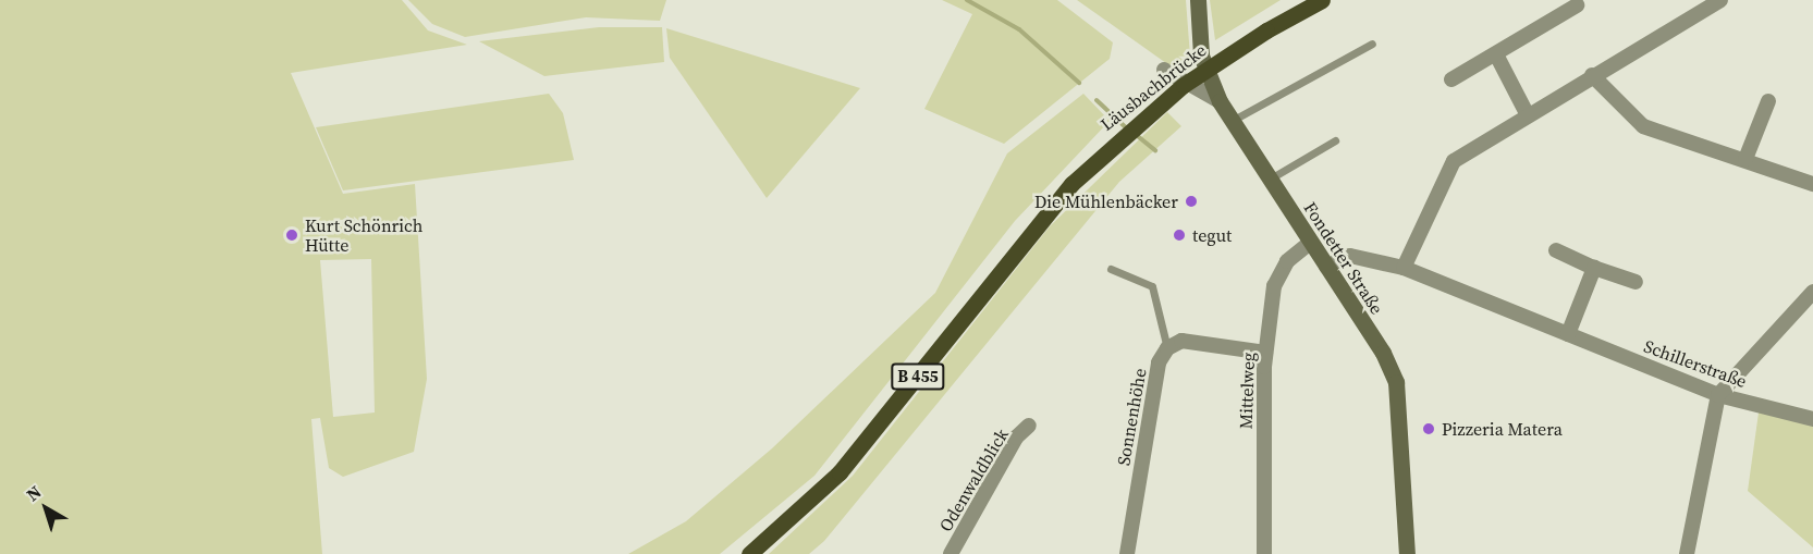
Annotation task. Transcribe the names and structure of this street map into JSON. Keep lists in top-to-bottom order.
{
  "streets": {
    "main road": ["Läusbachbrücke", "B 455"],
    "street": [
      "Fondetter Straße",
      "Schillerstraße",
      "Mittelweg",
      "Sonnenhöhe",
      "Odenwaldblick"
    ]
  },
  "crossings": [
    ["Fondetter Straße", "Schillerstraße"],
    ["Fondetter Straße", "Mittelweg"]
  ],
  "places": [
    "Die Mühlenbäcker",
    "Kurt Schönrich Hütte",
    "tegut",
    "Pizzeria Matera"
  ],
  "north": "top left"
}
